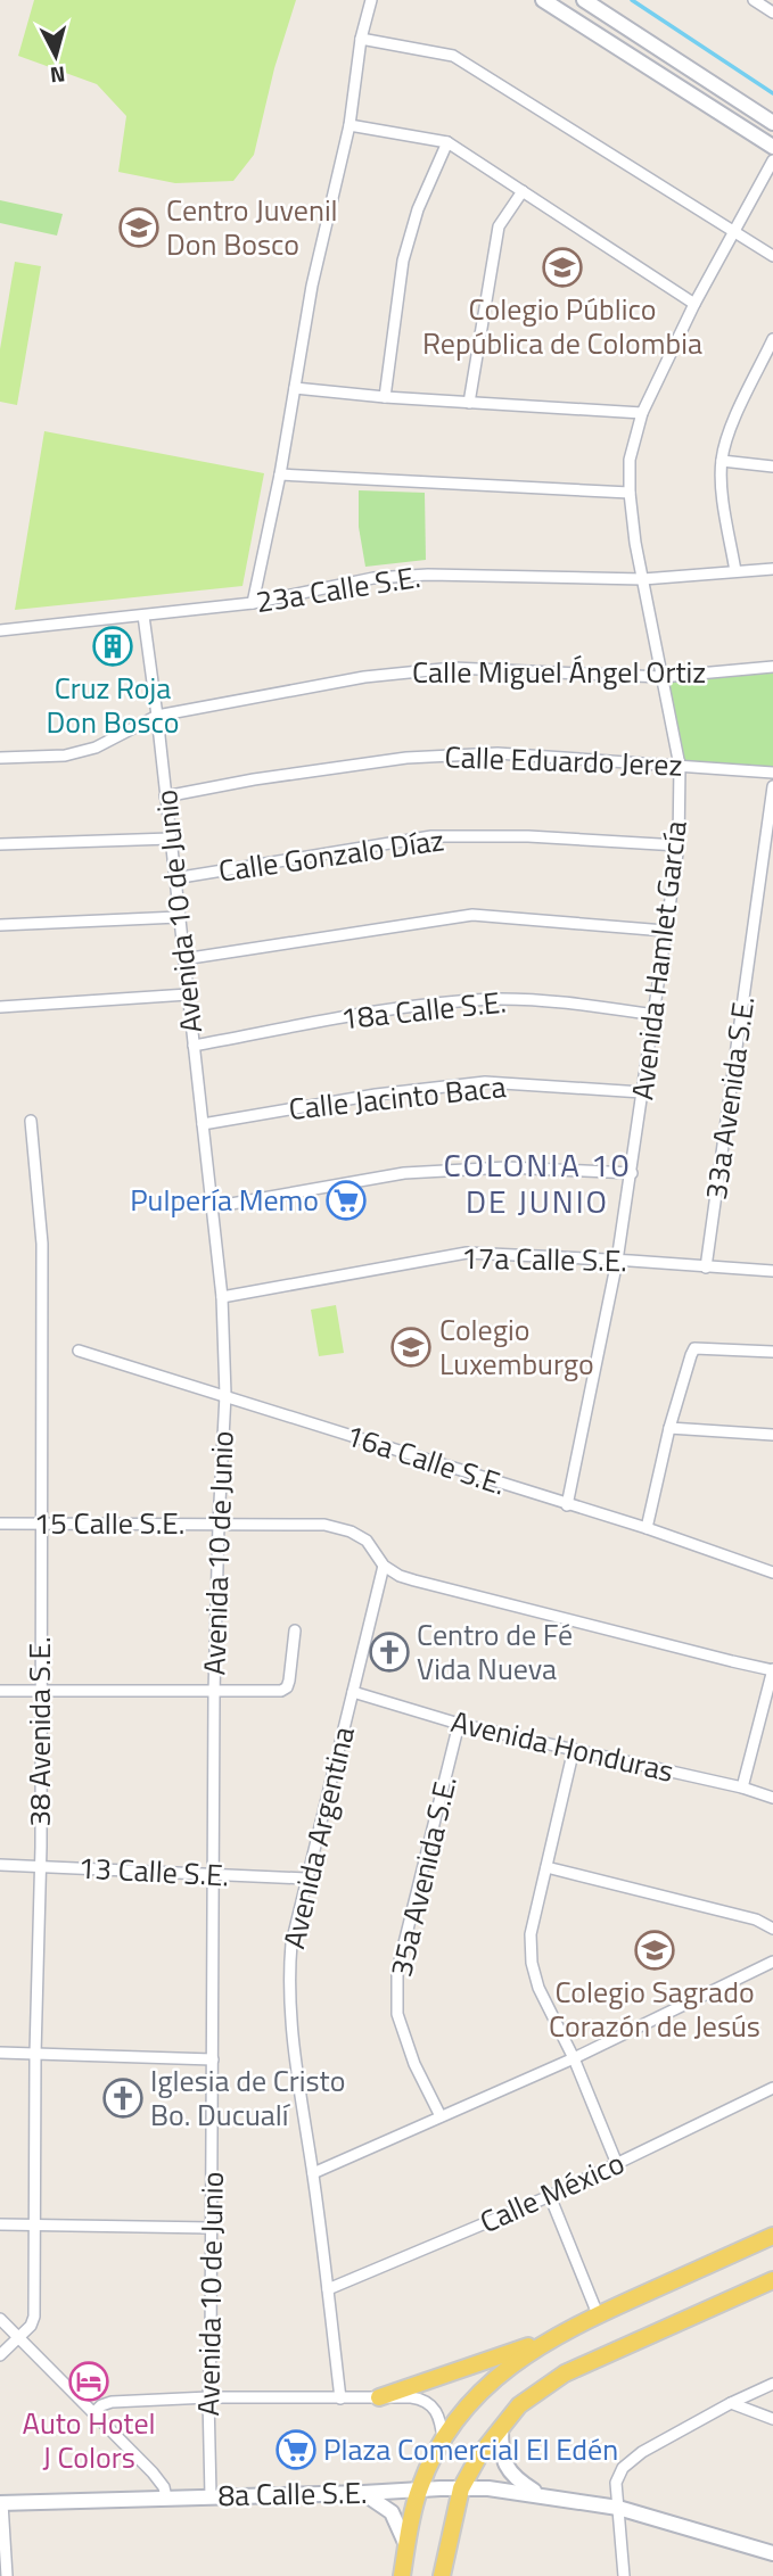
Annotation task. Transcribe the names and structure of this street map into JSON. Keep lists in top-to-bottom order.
{
  "streets": {
    "main road": ["8a Calle S.E."],
    "street": [
      "23a Calle S.E.",
      "Calle Miguel Ángel Ortiz",
      "Calle Eduardo Jerez",
      "Calle Gonzalo Díaz",
      "Avenida 10 de Junio",
      "Avenida Hamlet García",
      "18a Calle S.E.",
      "Calle Jacinto Baca",
      "33a Avenida S.E.",
      "17a Calle S.E.",
      "16a Calle S.E.",
      "15 Calle S.E.",
      "38 Avenida S.E.",
      "Avenida Honduras",
      "Avenida Argentina",
      "13 Calle S.E.",
      "35a Avenida S.E.",
      "Calle México"
    ]
  },
  "crossings": [
    ["23a Calle S.E.", "Avenida 10 de Junio"],
    ["23a Calle S.E.", "Avenida Hamlet García"],
    ["Calle Miguel Ángel Ortiz", "Avenida 10 de Junio"],
    ["Calle Miguel Ángel Ortiz", "Avenida Hamlet García"],
    ["Calle Eduardo Jerez", "Avenida 10 de Junio"],
    ["Calle Eduardo Jerez", "Avenida Hamlet García"],
    ["Calle Gonzalo Díaz", "Avenida 10 de Junio"],
    ["Calle Gonzalo Díaz", "Avenida Hamlet García"],
    ["Avenida 10 de Junio", "18a Calle S.E."],
    ["Avenida 10 de Junio", "Calle Jacinto Baca"],
    ["Avenida 10 de Junio", "17a Calle S.E."],
    ["Avenida 10 de Junio", "16a Calle S.E."],
    ["Avenida 10 de Junio", "15 Calle S.E."],
    ["Avenida 10 de Junio", "13 Calle S.E."],
    ["Avenida 10 de Junio", "8a Calle S.E."],
    ["Avenida Hamlet García", "18a Calle S.E."],
    ["Avenida Hamlet García", "Calle Jacinto Baca"],
    ["Avenida Hamlet García", "17a Calle S.E."],
    ["Avenida Hamlet García", "16a Calle S.E."],
    ["33a Avenida S.E.", "17a Calle S.E."],
    ["15 Calle S.E.", "38 Avenida S.E."],
    ["15 Calle S.E.", "Avenida Argentina"],
    ["38 Avenida S.E.", "13 Calle S.E."],
    ["Avenida Honduras", "Avenida Argentina"],
    ["Avenida Honduras", "35a Avenida S.E."],
    ["Avenida Argentina", "13 Calle S.E."],
    ["Avenida Argentina", "Calle México"]
  ],
  "districts": ["COLONIA 10 DE JUNIO"],
  "places": {
    "school or university": [
      "Centro Juvenil Don Bosco",
      "Colegio Público República de Colombia",
      "Colegio Luxemburgo",
      "Colegio Sagrado Corazón de Jesús"
    ],
    "building": ["Cruz Roja Don Bosco"],
    "supermarket": ["Pulpería Memo", "Plaza Comercial El Edén"],
    "church": ["Centro de Fé Vida Nueva", "Iglesia de Cristo Bo. Ducualí"],
    "hotel": ["Auto Hotel J Colors"]
  },
  "north": "bottom"
}
